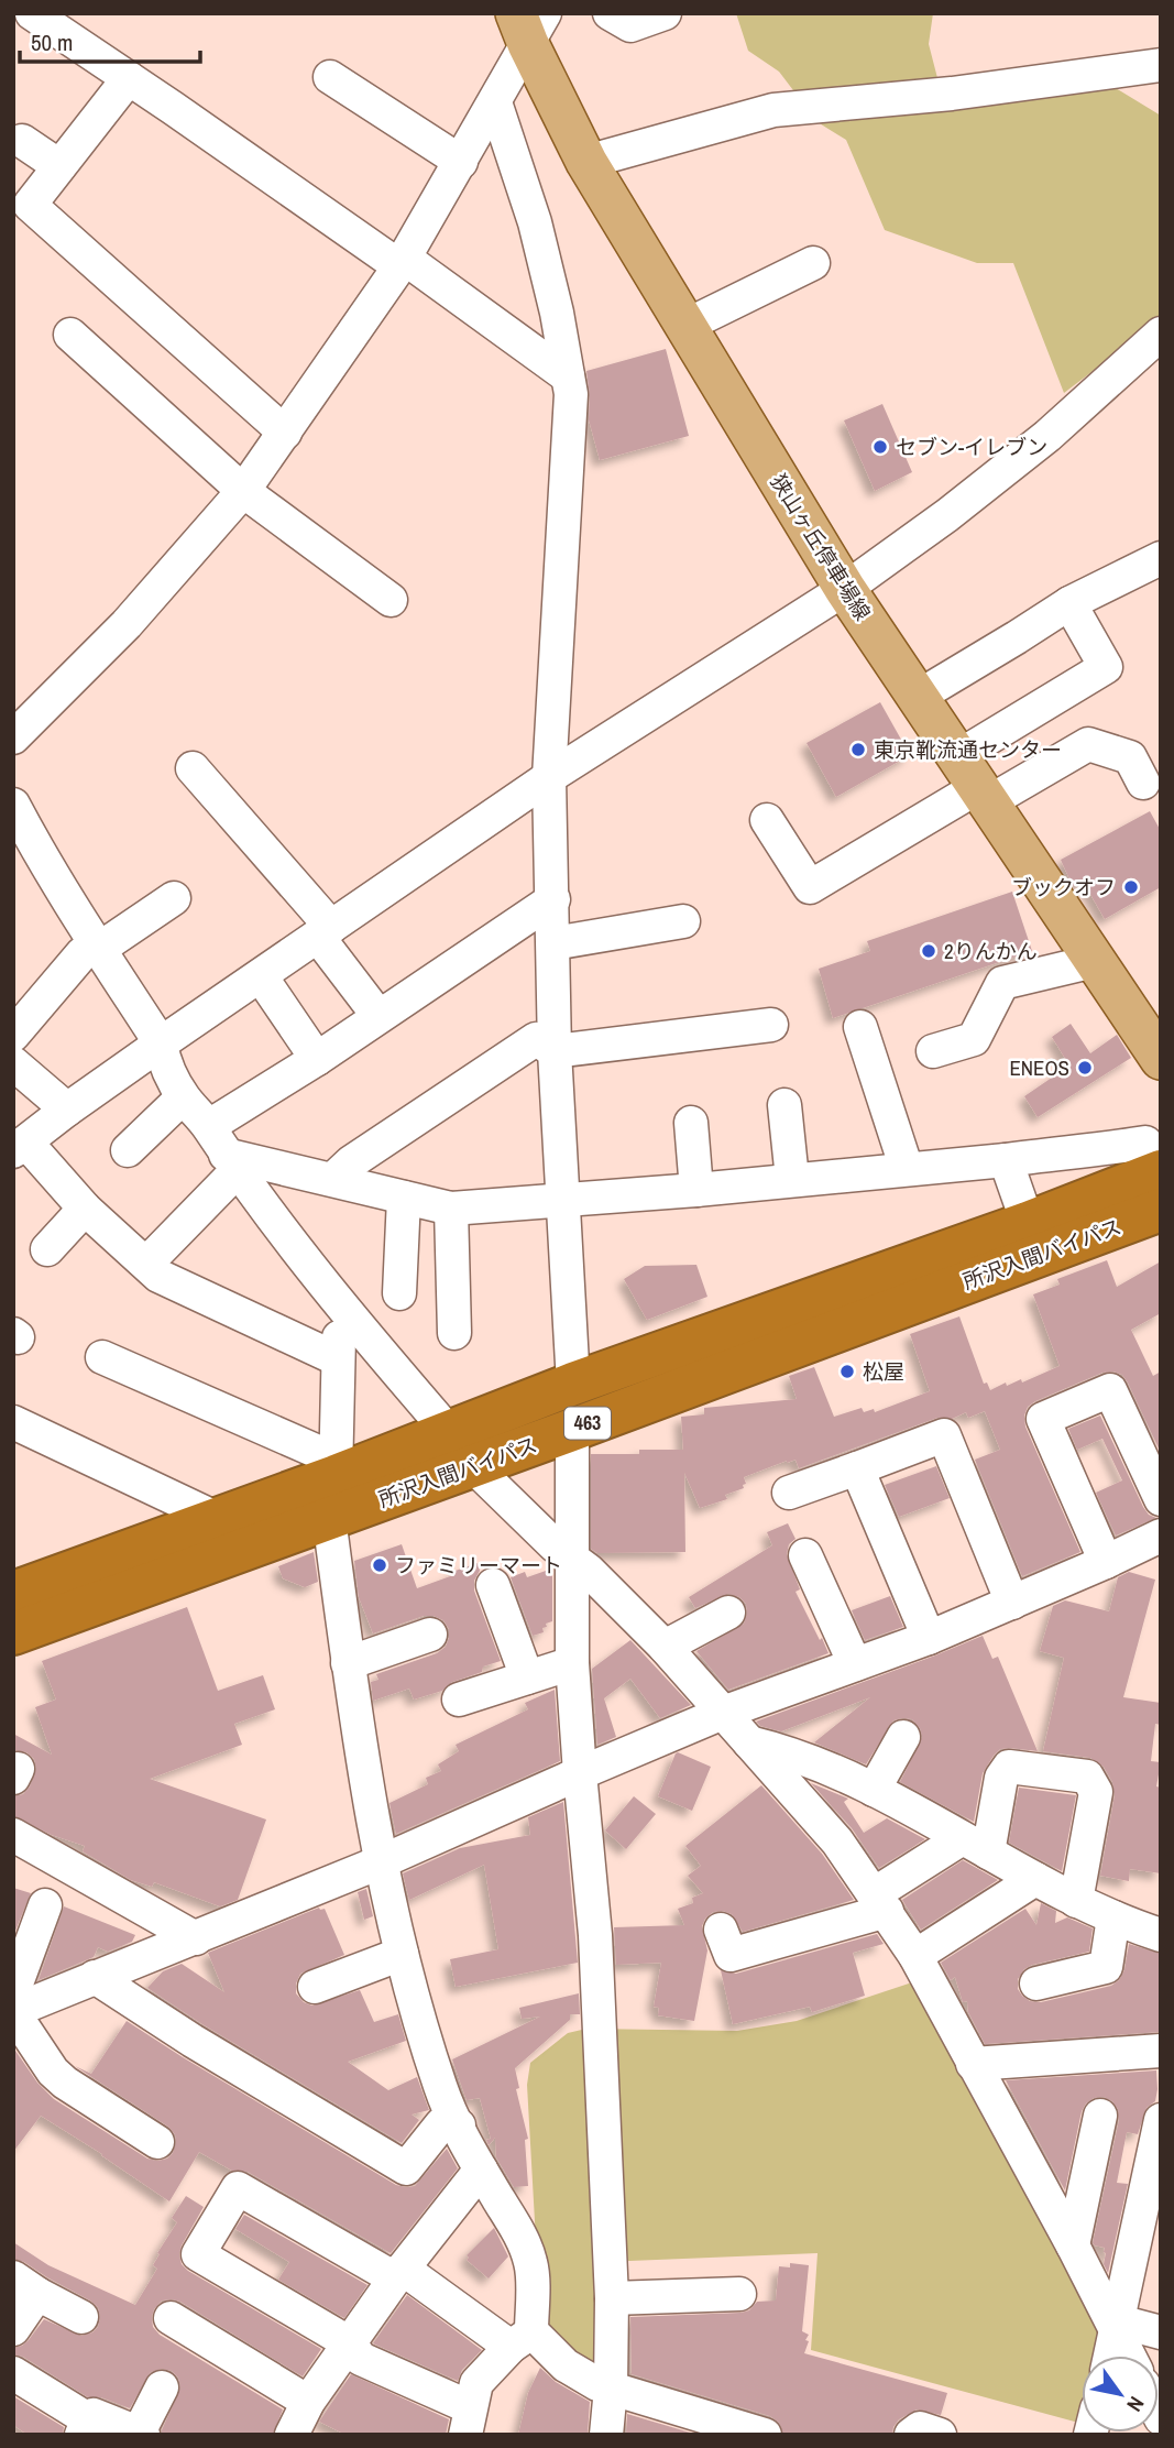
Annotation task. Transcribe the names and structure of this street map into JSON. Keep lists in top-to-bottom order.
{
  "streets": {
    "highway": ["所沢入間バイパス", "463"],
    "main road": ["狭山ヶ丘停車場線"]
  },
  "places": [
    "セブン-イレブン",
    "東京靴流通センター",
    "ブックオフ",
    "2りんかん",
    "ENEOS",
    "松屋",
    "ファミリーマート"
  ],
  "scale_bar": "50 m",
  "north": "bottom right"
}
